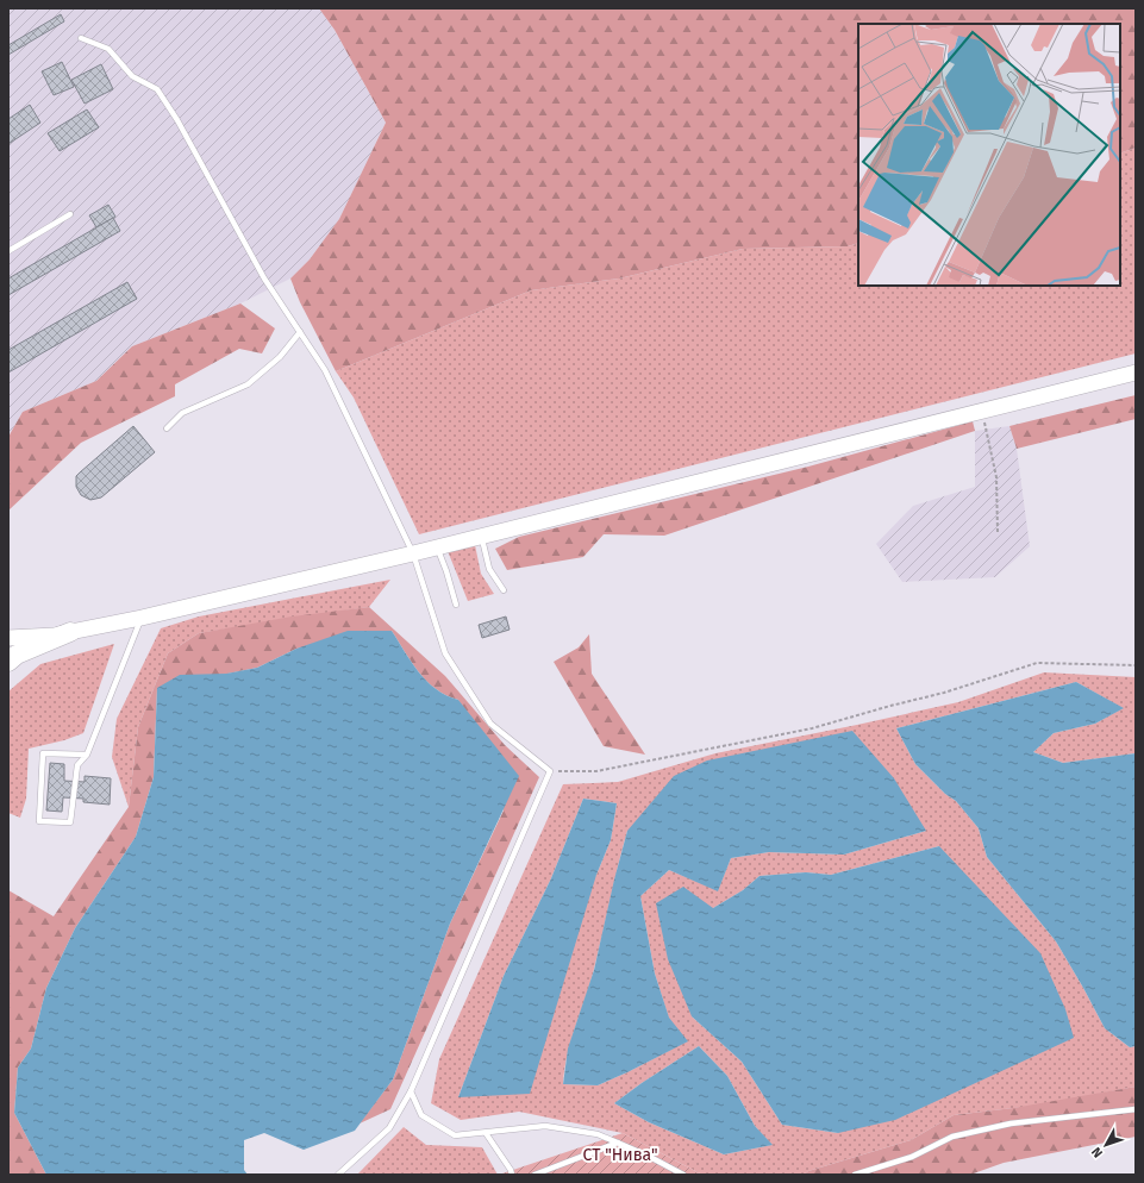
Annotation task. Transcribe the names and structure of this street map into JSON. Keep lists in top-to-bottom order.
{
  "parks": ["СТ \"Нива\""],
  "north": "bottom left"
}
